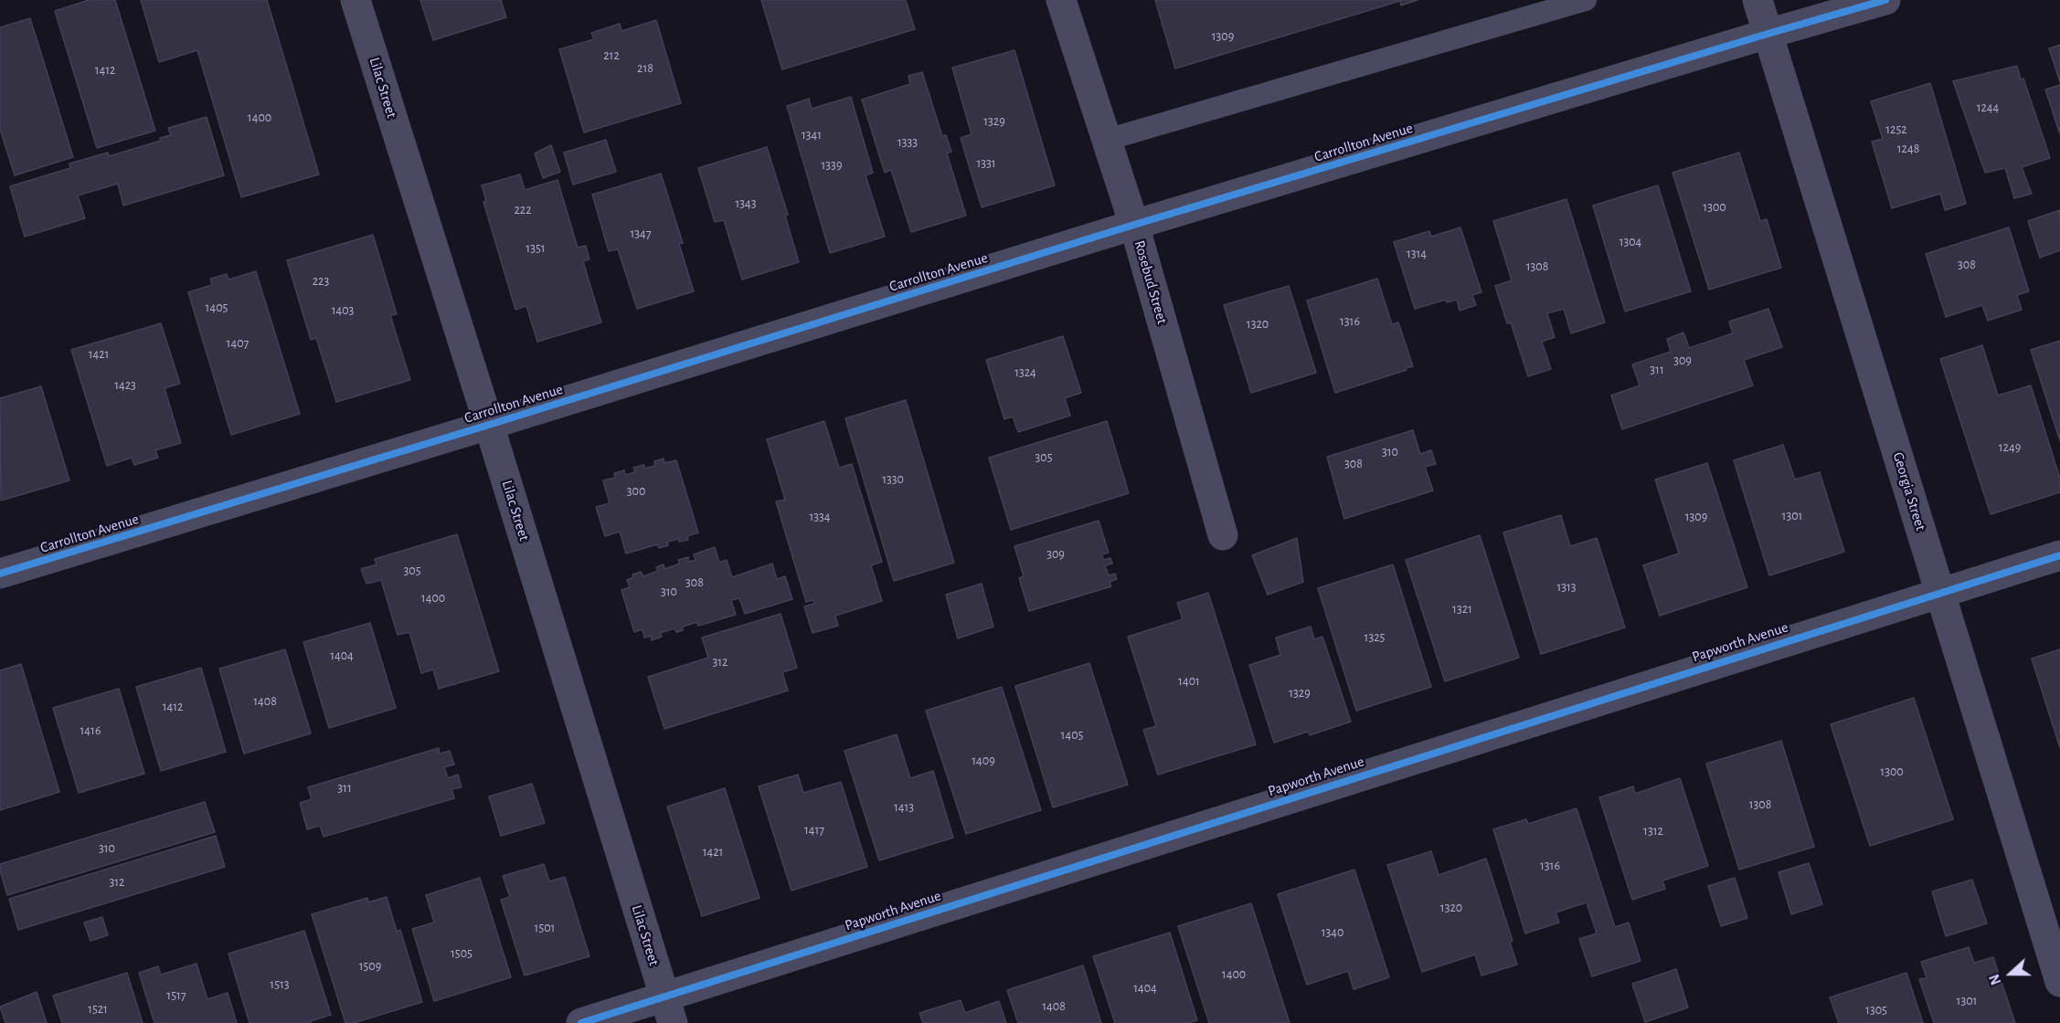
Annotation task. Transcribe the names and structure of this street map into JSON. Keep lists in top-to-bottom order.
{
  "streets": {
    "street": [
      "Lilac Street",
      "Carrollton Avenue",
      "Rosebud Street",
      "Georgia Street",
      "Papworth Avenue"
    ]
  },
  "crossings": [
    ["Lilac Street", "Carrollton Avenue"],
    ["Lilac Street", "Papworth Avenue"],
    ["Carrollton Avenue", "Rosebud Street"],
    ["Carrollton Avenue", "Georgia Street"],
    ["Georgia Street", "Papworth Avenue"]
  ],
  "house_numbers": [
    "1309",
    "212",
    "218",
    "1412",
    "1244",
    "1400",
    "1329",
    "1252",
    "1341",
    "1333",
    "1248",
    "1331",
    "1339",
    "1343",
    "1300",
    "222",
    "1347",
    "1304",
    "1351",
    "1314",
    "308",
    "1308",
    "223",
    "1405",
    "1403",
    "1316",
    "1320",
    "1407",
    "1421",
    "309",
    "311",
    "1324",
    "1423",
    "1249",
    "310",
    "305",
    "308",
    "1330",
    "300",
    "1301",
    "1334",
    "1309",
    "309",
    "305",
    "308",
    "1313",
    "310",
    "1400",
    "1321",
    "1325",
    "1404",
    "312",
    "1401",
    "1329",
    "1408",
    "1412",
    "1416",
    "1405",
    "1409",
    "1300",
    "311",
    "1308",
    "1413",
    "1417",
    "1312",
    "310",
    "1421",
    "1316",
    "312",
    "1320",
    "1501",
    "1340",
    "1505",
    "1509",
    "1400",
    "1513",
    "1404",
    "1517",
    "1301",
    "1408",
    "1521",
    "1305"
  ],
  "north": "left"
}
